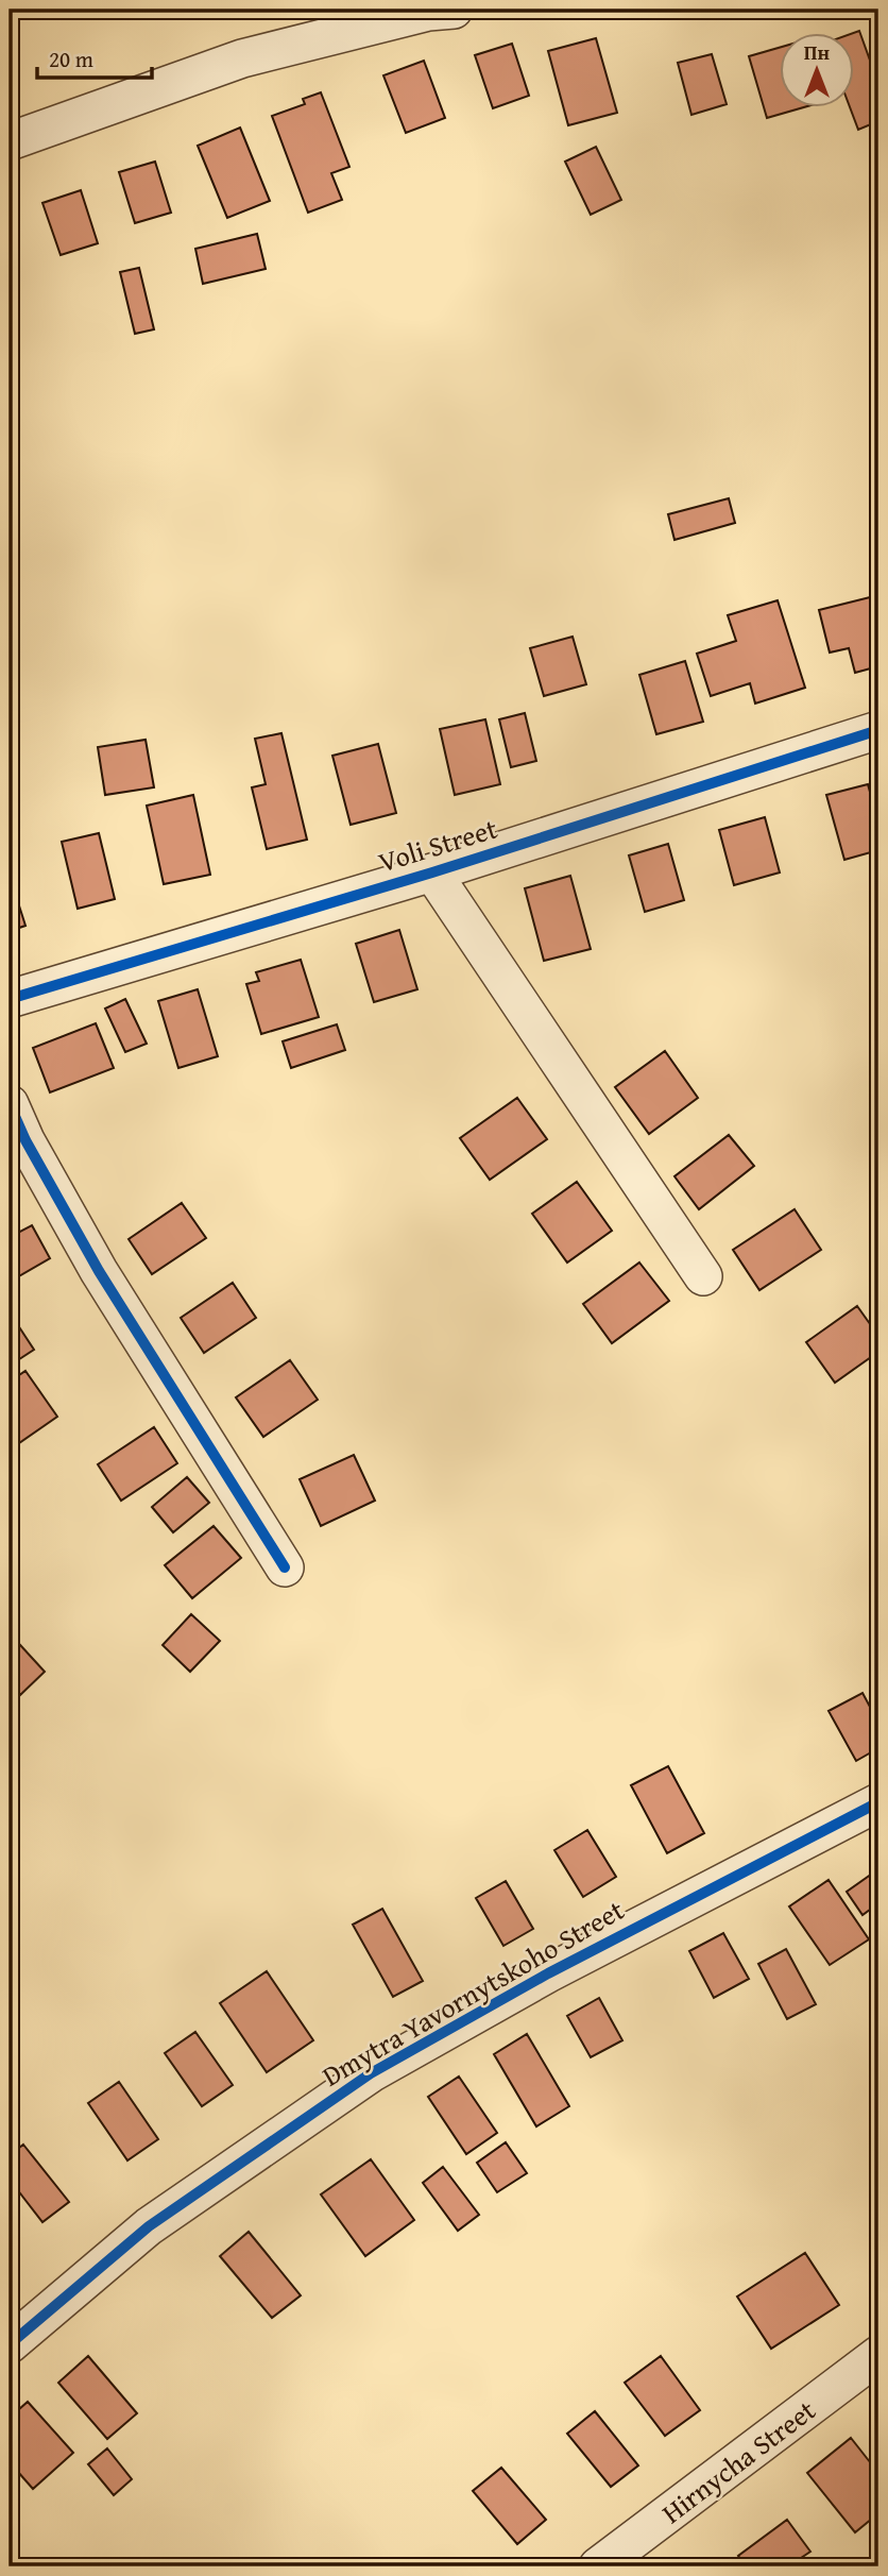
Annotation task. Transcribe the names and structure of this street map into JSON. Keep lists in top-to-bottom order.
{
  "streets": {
    "street": ["Voli Street", "Dmytra Yavornytskoho Street", "Hirnycha Street"]
  },
  "scale_bar": "20 m",
  "north": "top"
}
